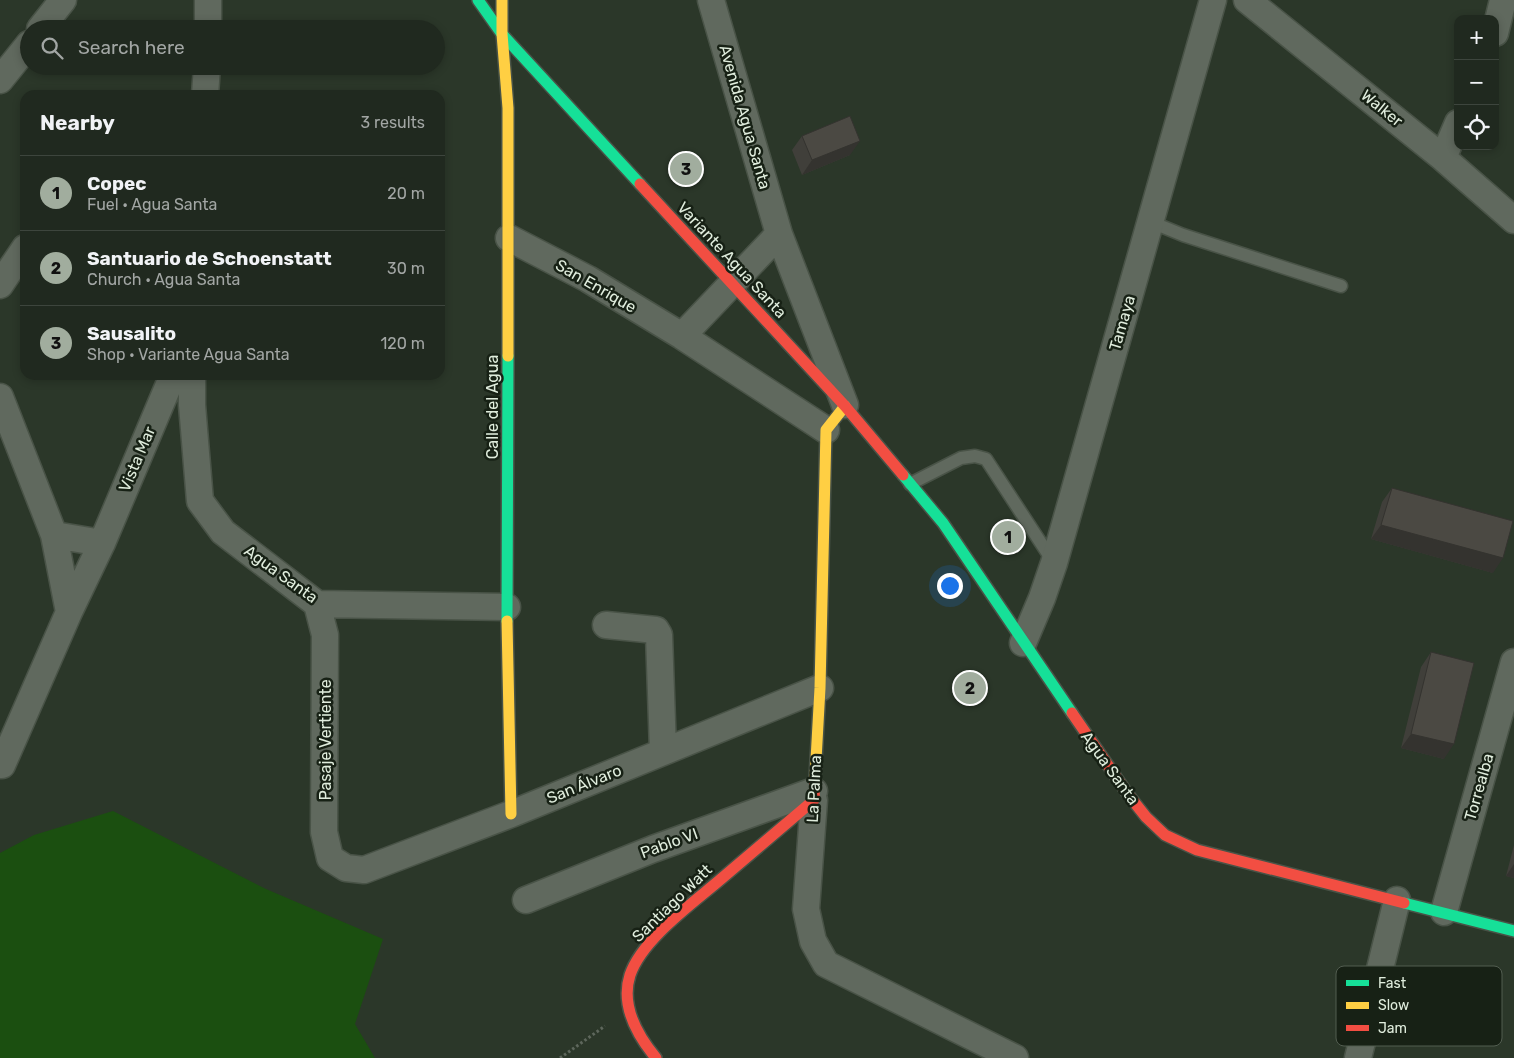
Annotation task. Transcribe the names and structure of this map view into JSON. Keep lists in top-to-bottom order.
{
  "streets": {
    "street": [
      "Walker",
      "Avenida Agua Santa",
      "Variante Agua Santa",
      "San Enrique",
      "Tamaya",
      "Calle del Agua",
      "Vista Mar",
      "Agua Santa",
      "Pasaje Vertiente",
      "San Álvaro",
      "Torrealba",
      "La Palma",
      "Pablo VI",
      "Santiago Watt"
    ]
  },
  "crossings": [
    ["Avenida Agua Santa", "Variante Agua Santa"],
    ["Avenida Agua Santa", "Agua Santa"],
    ["Variante Agua Santa", "Calle del Agua"],
    ["Variante Agua Santa", "Agua Santa"],
    ["San Enrique", "Calle del Agua"],
    ["San Enrique", "La Palma"],
    ["Tamaya", "Agua Santa"],
    ["Calle del Agua", "Agua Santa"],
    ["Calle del Agua", "San Álvaro"],
    ["Agua Santa", "Pasaje Vertiente"],
    ["Agua Santa", "Torrealba"],
    ["Pasaje Vertiente", "San Álvaro"],
    ["San Álvaro", "La Palma"],
    ["La Palma", "Pablo VI"],
    ["La Palma", "Santiago Watt"],
    ["Pablo VI", "Santiago Watt"]
  ],
  "legend": ["Fast", "Slow", "Jam"],
  "page": {
    "map_buttons": ["+", "−"],
    "search": "Search here",
    "heading": ["Nearby", "3 results"],
    "pins": ["3", "1", "2"],
    "list": [
      {
        "mark": "1",
        "name": "Copec",
        "note": "Fuel · Agua Santa",
        "value": "20 m"
      },
      {
        "mark": "2",
        "name": "Santuario de Schoenstatt",
        "note": "Church · Agua Santa",
        "value": "30 m"
      },
      {
        "mark": "3",
        "name": "Sausalito",
        "note": "Shop · Variante Agua Santa",
        "value": "120 m"
      }
    ]
  }
}
